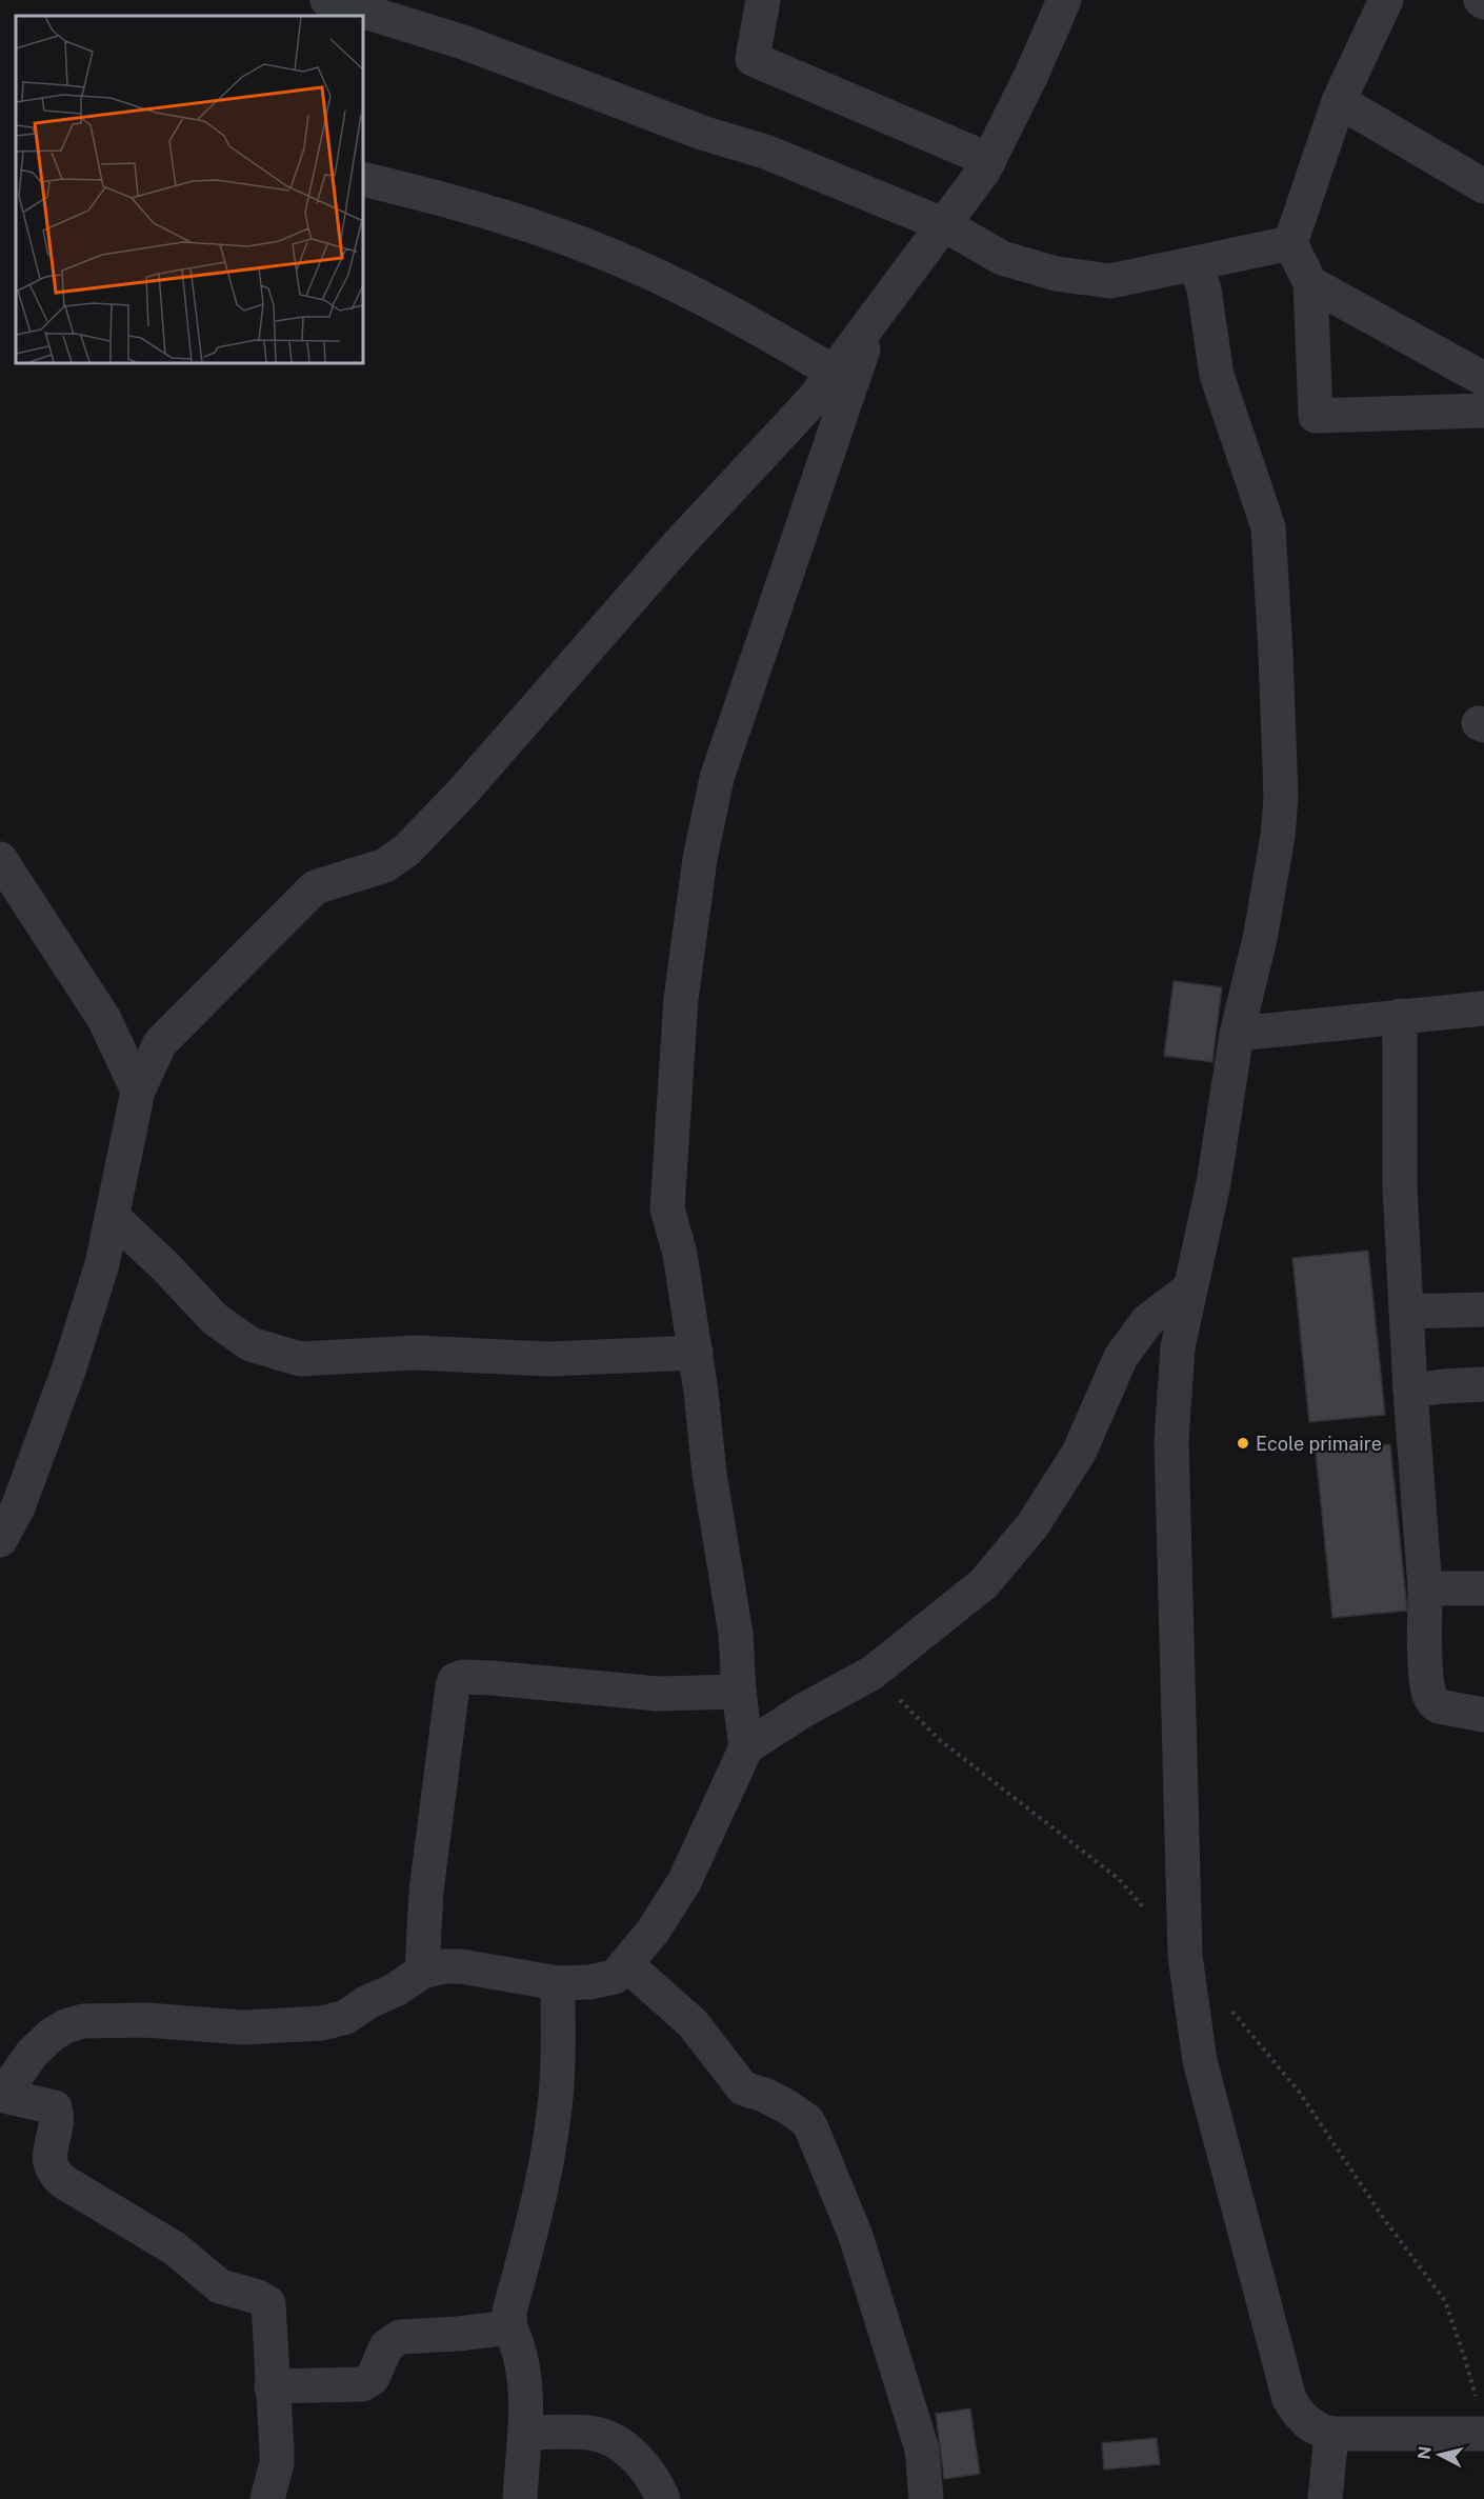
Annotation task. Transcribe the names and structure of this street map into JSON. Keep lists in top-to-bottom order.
{
  "places": ["Ecole primaire"],
  "north": "left"
}
